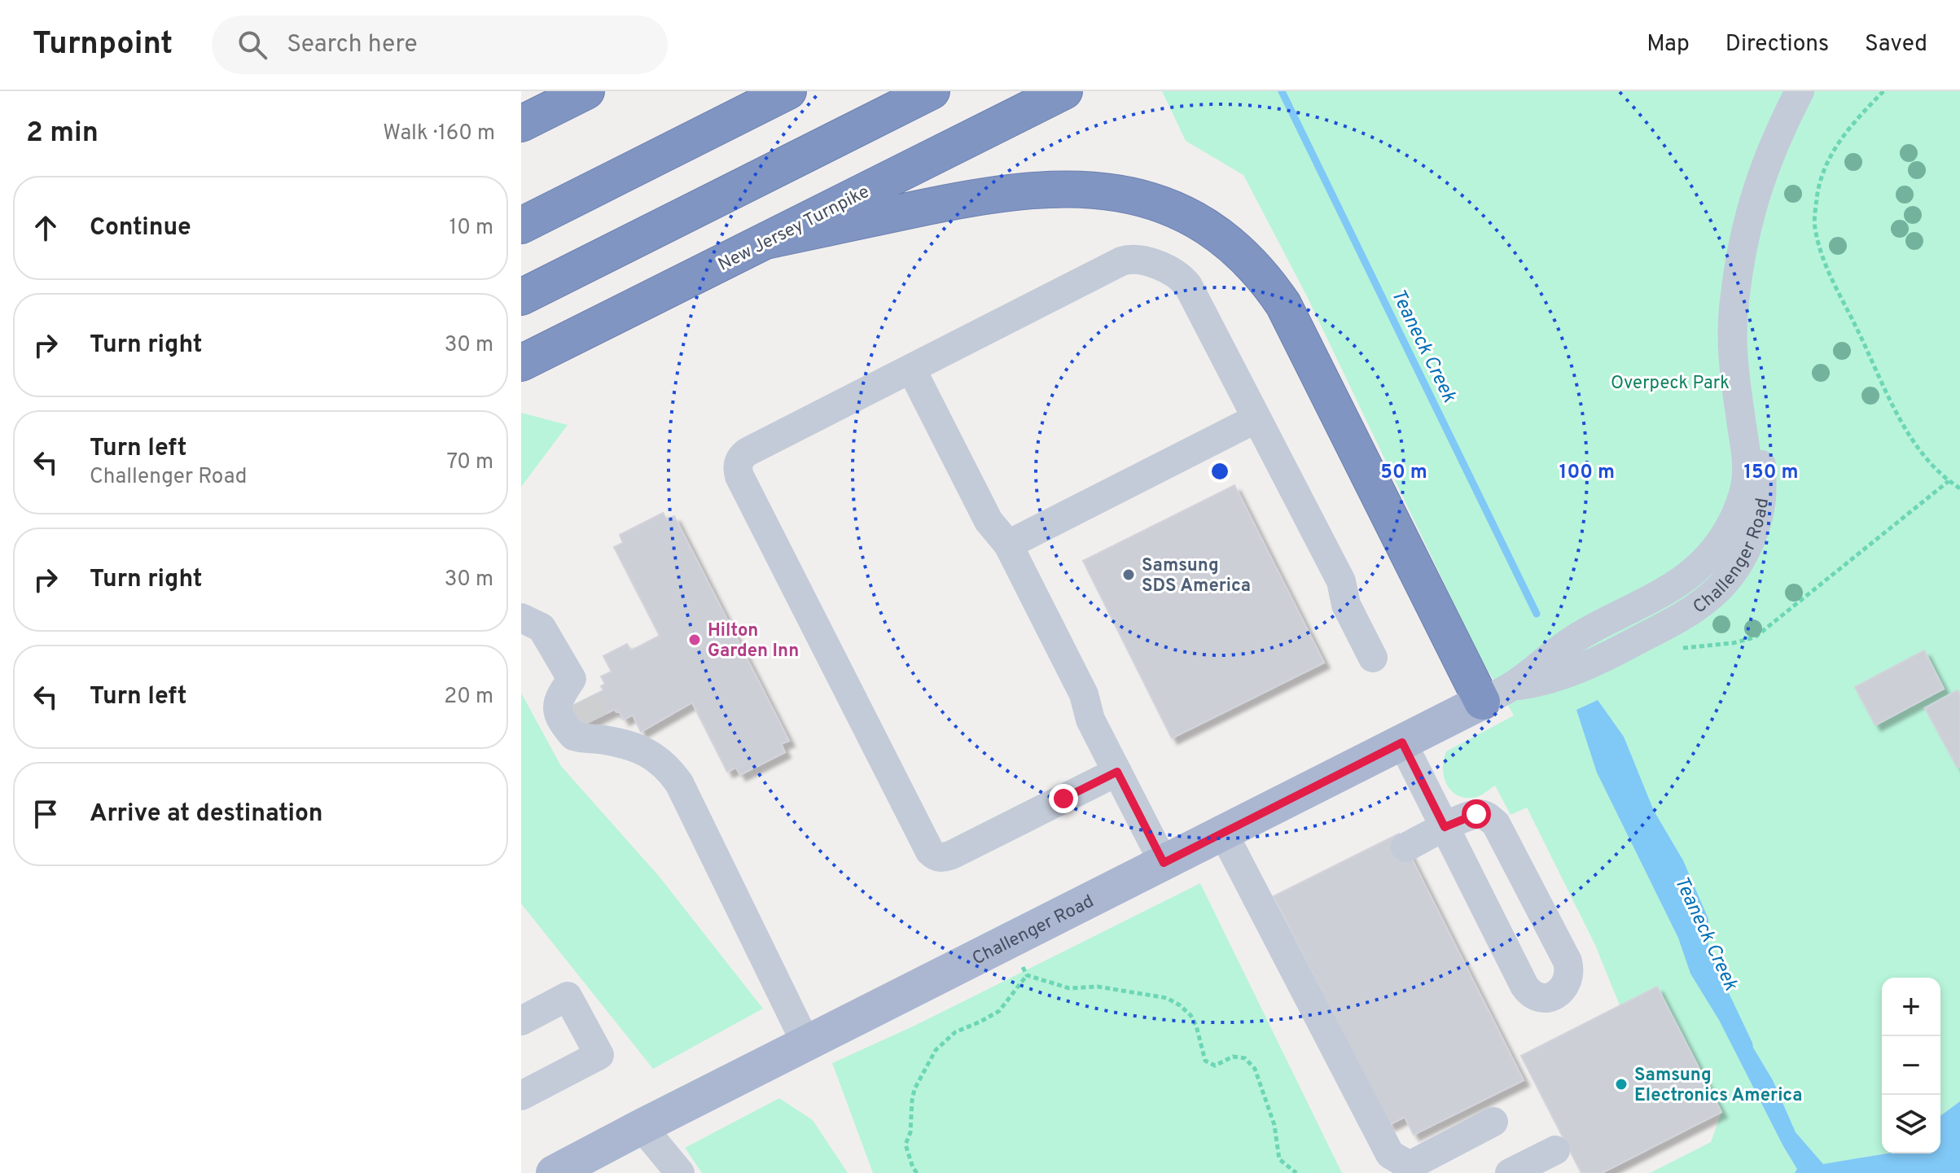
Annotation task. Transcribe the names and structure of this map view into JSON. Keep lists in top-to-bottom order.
{
  "streets": {
    "highway": ["New Jersey Turnpike"],
    "main road": ["Challenger Road"]
  },
  "water": ["Teaneck Creek"],
  "parks": ["Overpeck Park"],
  "places": ["Samsung SDS America", "Hilton Garden Inn", "Samsung Electronics America"],
  "page": {
    "header": "Turnpoint",
    "search": "Search here",
    "nav": ["Map", "Directions", "Saved"],
    "heading": ["2 min", "Walk · 160 m"],
    "list": [
      ["Continue", "10 m"],
      ["Turn right", "30 m"],
      ["Turn left", "Challenger Road", "70 m"],
      ["Turn right", "30 m"],
      ["Turn left", "20 m"],
      "Arrive at destination"
    ],
    "map_buttons": ["+", "−"]
  },
  "rings": ["50 m", "100 m", "150 m"]
}
